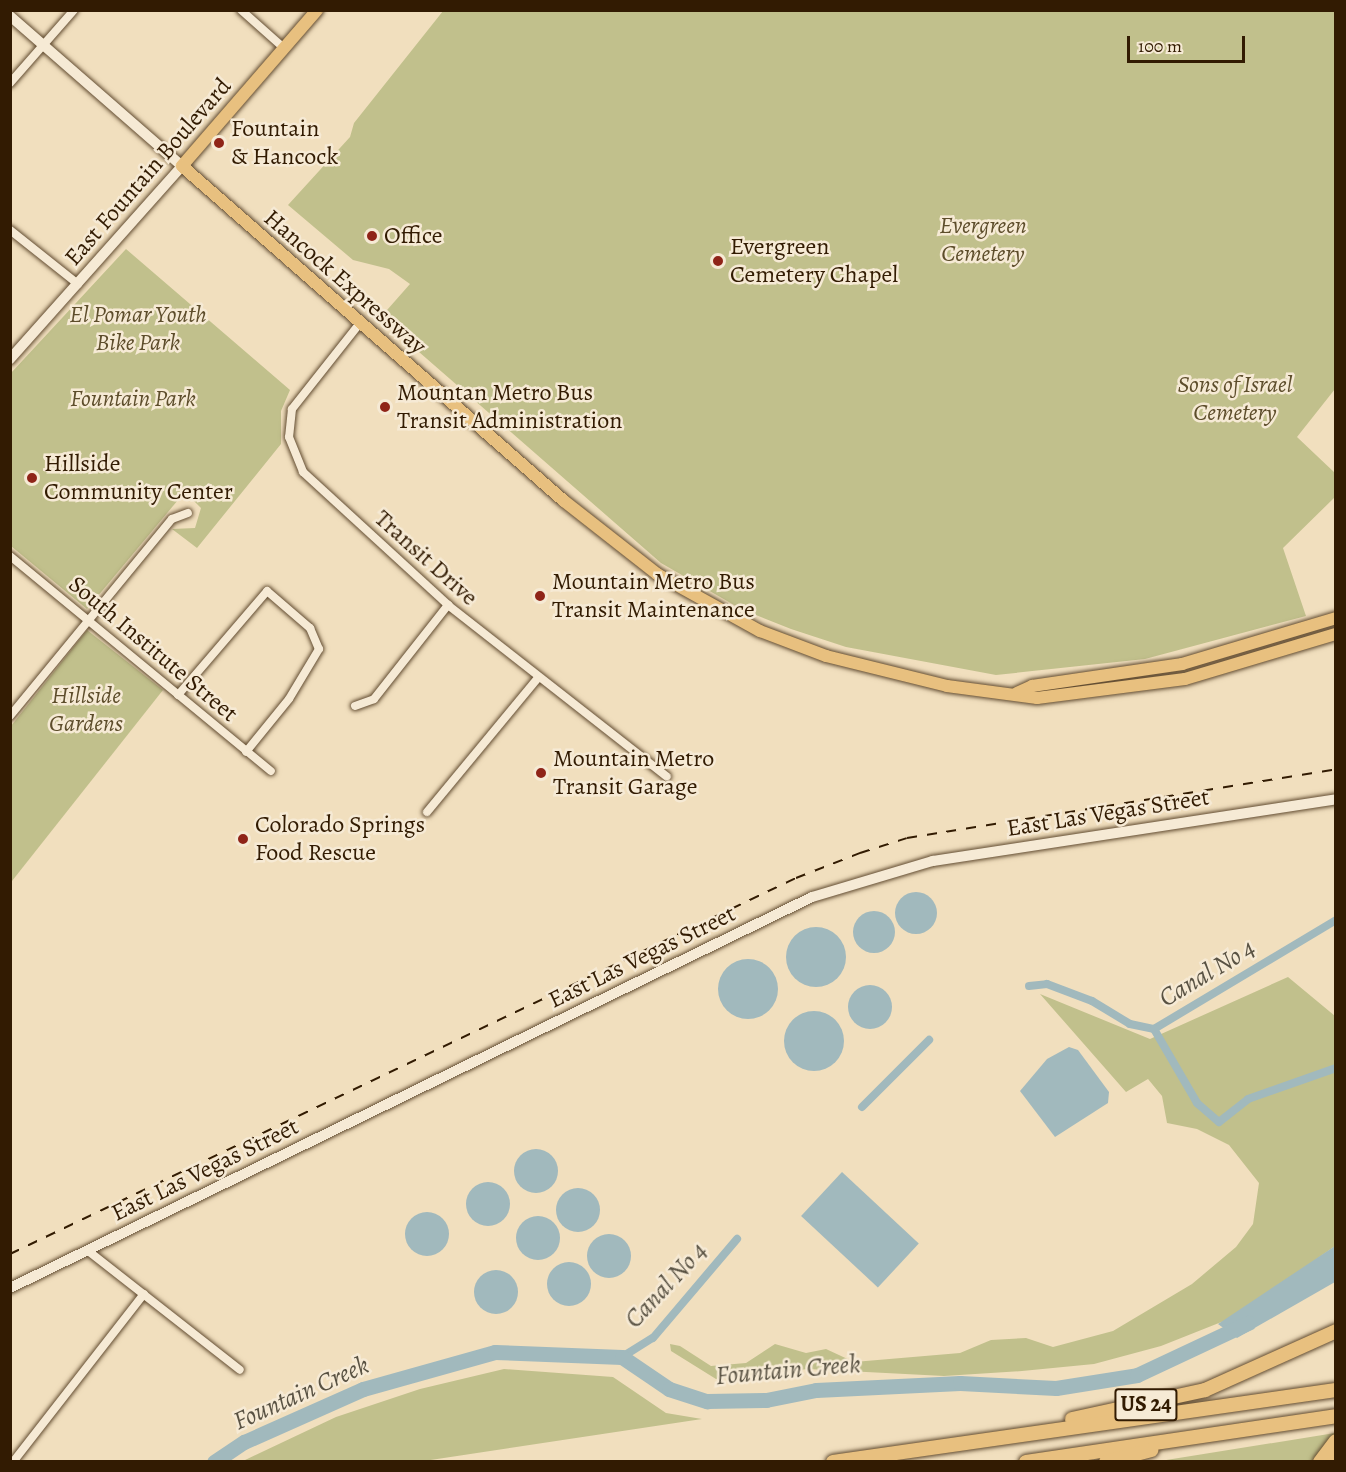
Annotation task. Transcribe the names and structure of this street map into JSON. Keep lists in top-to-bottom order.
{
  "streets": {
    "highway": ["US 24"],
    "main road": ["East Fountain Boulevard", "Hancock Expressway"],
    "street": ["Transit Drive", "South Institute Street", "East Las Vegas Street"]
  },
  "crossings": [
    ["East Fountain Boulevard", "Hancock Expressway"],
    ["Hancock Expressway", "Transit Drive"]
  ],
  "water": ["Canal No 4", "Fountain Creek"],
  "parks": [
    "Evergreen Cemetery",
    "El Pomar Youth Bike Park",
    "Sons of Israel Cemetery",
    "Fountain Park",
    "Hillside Gardens"
  ],
  "places": [
    "Fountain & Hancock",
    "Office",
    "Evergreen Cemetery Chapel",
    "Mountan Metro Bus Transit Administration",
    "Hillside Community Center",
    "Mountain Metro Bus Transit Maintenance",
    "Mountain Metro Transit Garage",
    "Colorado Springs Food Rescue"
  ],
  "scale_bar": "100 m"
}
